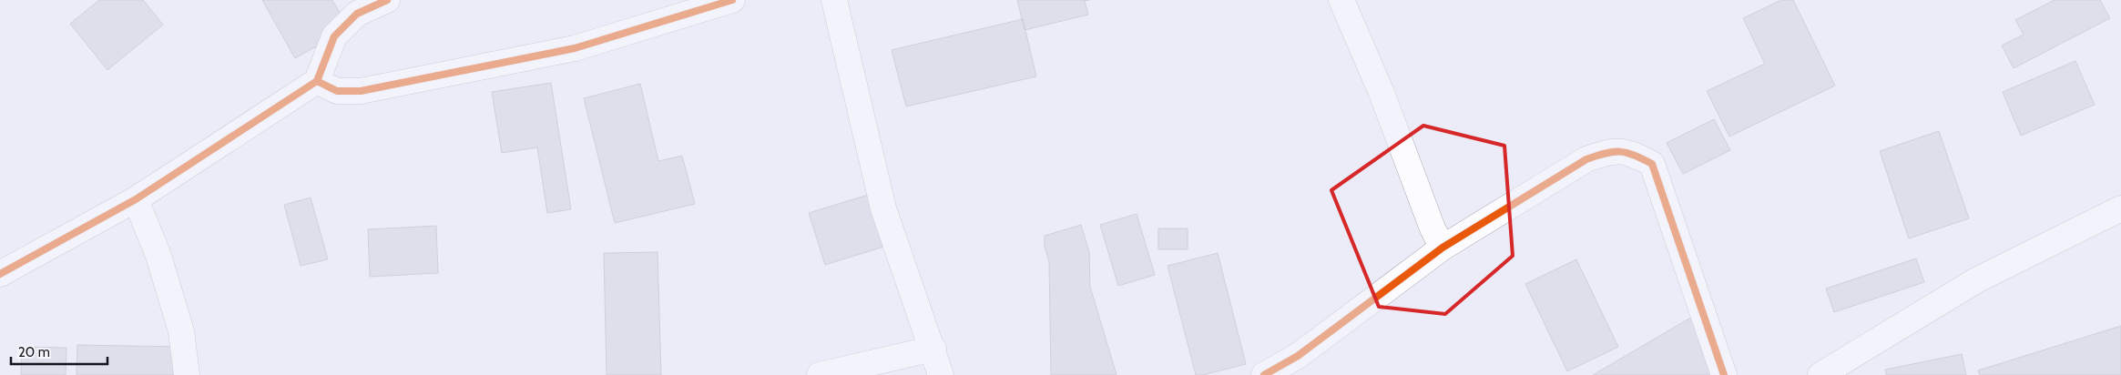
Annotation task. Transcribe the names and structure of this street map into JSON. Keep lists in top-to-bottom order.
{
  "scale_bar": "20 m"
}
